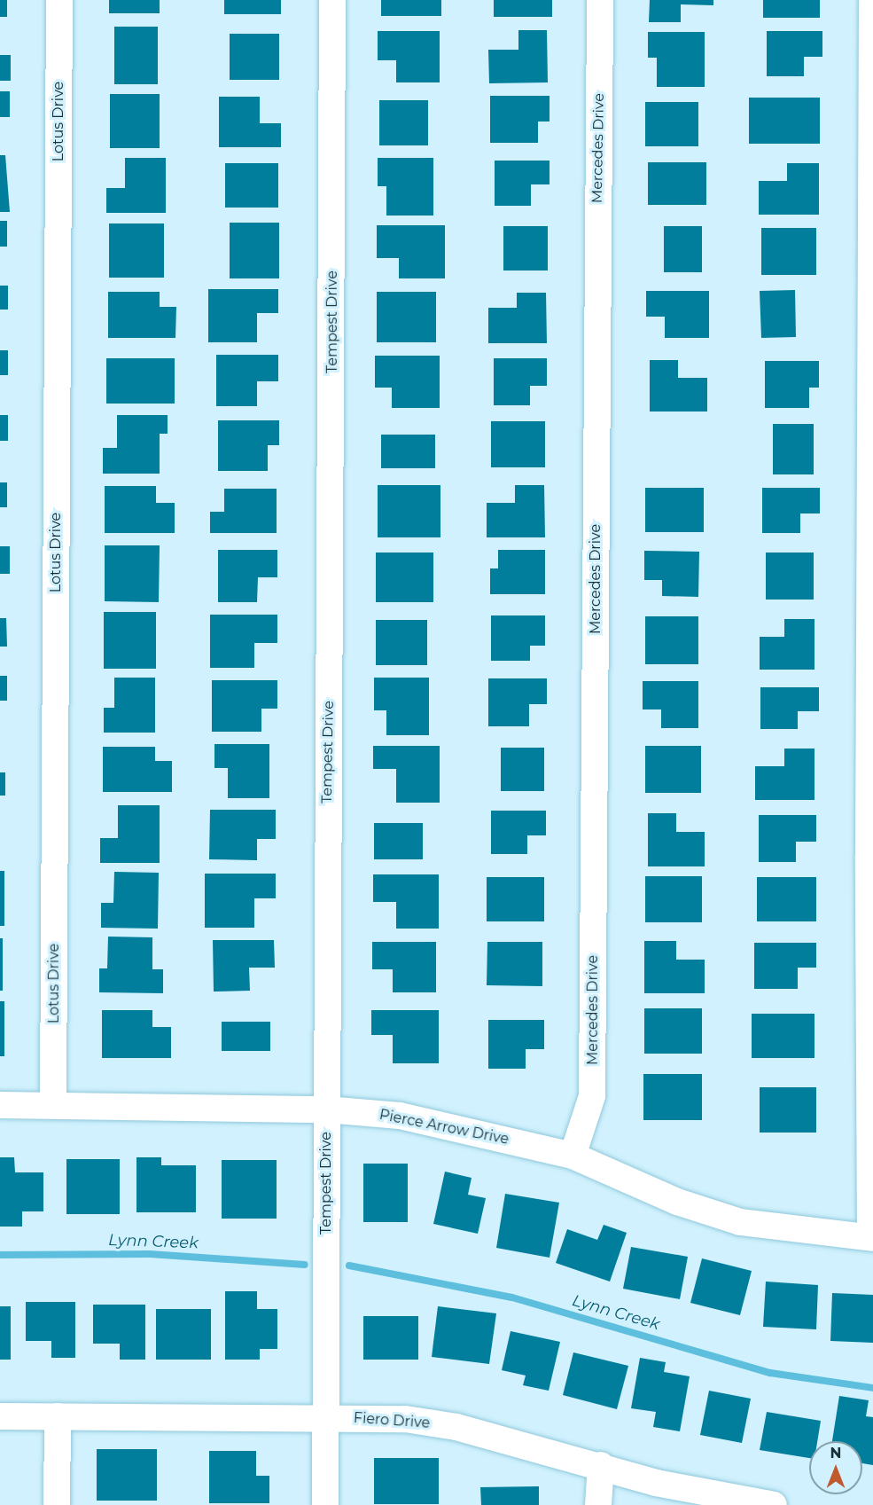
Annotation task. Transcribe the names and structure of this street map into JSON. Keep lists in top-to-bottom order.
{
  "streets": {
    "street": [
      "Lotus Drive",
      "Mercedes Drive",
      "Tempest Drive",
      "Pierce Arrow Drive",
      "Fiero Drive"
    ]
  },
  "crossings": [
    ["Lotus Drive", "Pierce Arrow Drive"],
    ["Mercedes Drive", "Pierce Arrow Drive"],
    ["Tempest Drive", "Pierce Arrow Drive"],
    ["Tempest Drive", "Fiero Drive"]
  ],
  "water": ["Lynn Creek"],
  "north": "top"
}
